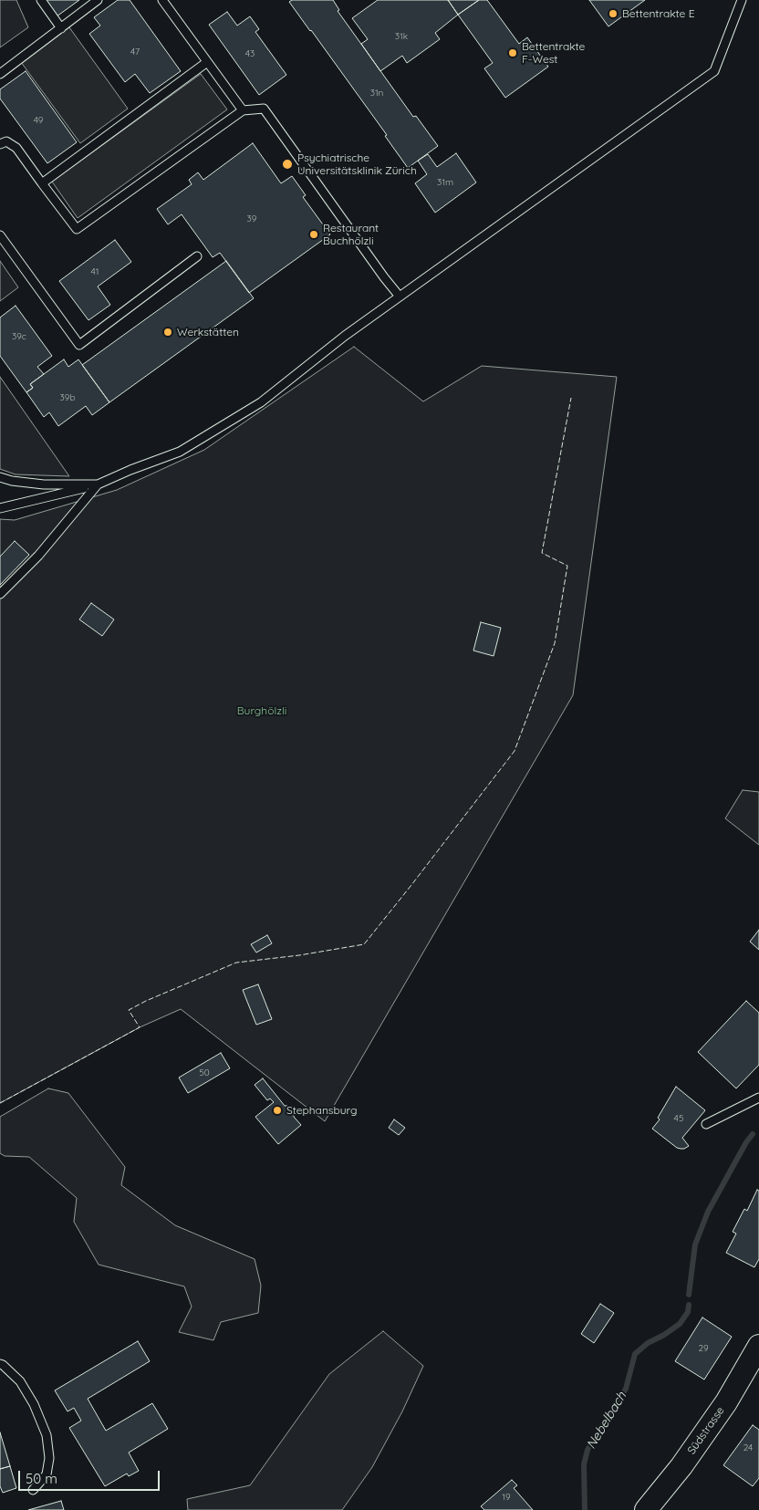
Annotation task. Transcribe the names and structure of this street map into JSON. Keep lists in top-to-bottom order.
{
  "streets": {
    "street": ["Südstrasse"]
  },
  "water": ["Nebelbach"],
  "parks": ["Burghölzli"],
  "places": [
    "Bettentrakte E",
    "Bettentrakte F-West",
    "Psychiatrische Universitätsklinik Zürich",
    "Restaurant Buchhölzli",
    "Werkstätten",
    "Stephansburg"
  ],
  "house_numbers": [
    "31k",
    "47",
    "43",
    "31n",
    "49",
    "31m",
    "39",
    "41",
    "39c",
    "39b",
    "50",
    "45",
    "29",
    "24",
    "19"
  ],
  "scale_bar": "50 m"
}
